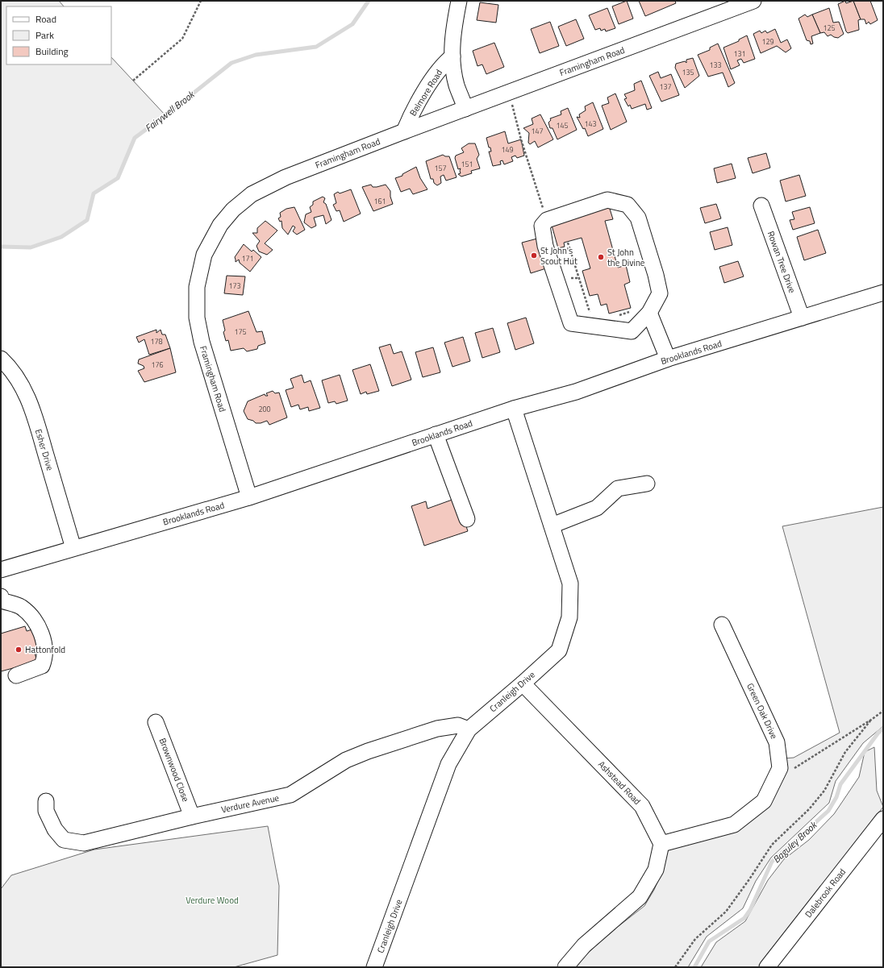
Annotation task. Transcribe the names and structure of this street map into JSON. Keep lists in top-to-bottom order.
{
  "streets": {
    "street": [
      "Framingham Road",
      "Belmore Road",
      "Rowan Tree Drive",
      "Brooklands Road",
      "Esher Drive",
      "Cranleigh Drive",
      "Green Oak Drive",
      "Brownwood Close",
      "Ashstead Road",
      "Verdure Avenue",
      "Dalebrook Road"
    ]
  },
  "crossings": [
    ["Framingham Road", "Belmore Road"],
    ["Framingham Road", "Brooklands Road"],
    ["Rowan Tree Drive", "Brooklands Road"],
    ["Brooklands Road", "Esher Drive"],
    ["Brooklands Road", "Cranleigh Drive"],
    ["Cranleigh Drive", "Ashstead Road"],
    ["Cranleigh Drive", "Verdure Avenue"],
    ["Brownwood Close", "Verdure Avenue"]
  ],
  "water": ["Fairywell Brook", "Baguley Brook"],
  "parks": ["Verdure Wood"],
  "places": ["St John's Scout Hut", "St John the Divine", "Hattonfold"],
  "house_numbers": [
    "125",
    "129",
    "131",
    "133",
    "135",
    "137",
    "143",
    "145",
    "147",
    "149",
    "151",
    "157",
    "161",
    "171",
    "173",
    "175",
    "178",
    "176",
    "200"
  ],
  "legend": ["Road", "Park", "Building"]
}
